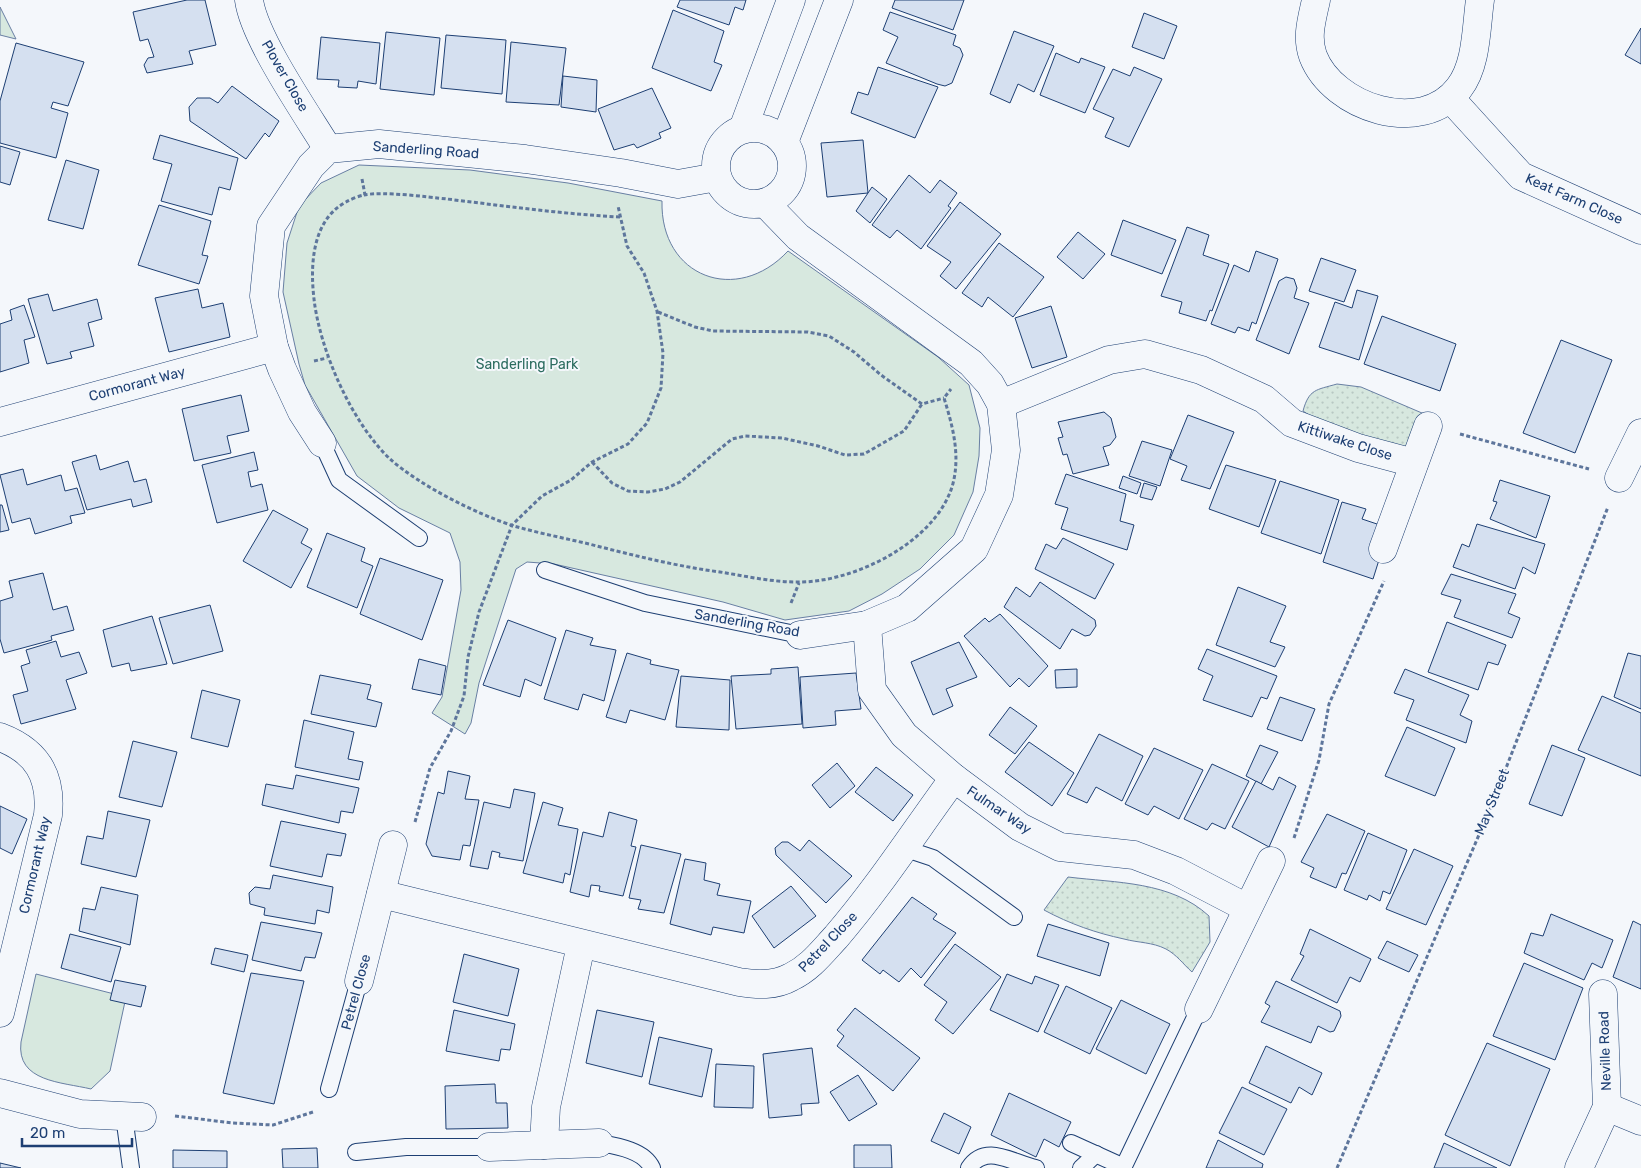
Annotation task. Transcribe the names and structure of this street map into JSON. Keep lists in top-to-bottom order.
{
  "streets": {
    "street": [
      "Plover Close",
      "Sanderling Road",
      "Keat Farm Close",
      "Cormorant Way",
      "Kittiwake Close",
      "Fulmar Way",
      "Petrel Close",
      "Neville Road"
    ],
    "path": ["May Street"]
  },
  "crossings": [
    ["Plover Close", "Sanderling Road"],
    ["Sanderling Road", "Kittiwake Close"],
    ["Sanderling Road", "Fulmar Way"],
    ["Fulmar Way", "Petrel Close"]
  ],
  "parks": ["Sanderling Park"],
  "scale_bar": "20 m"
}
